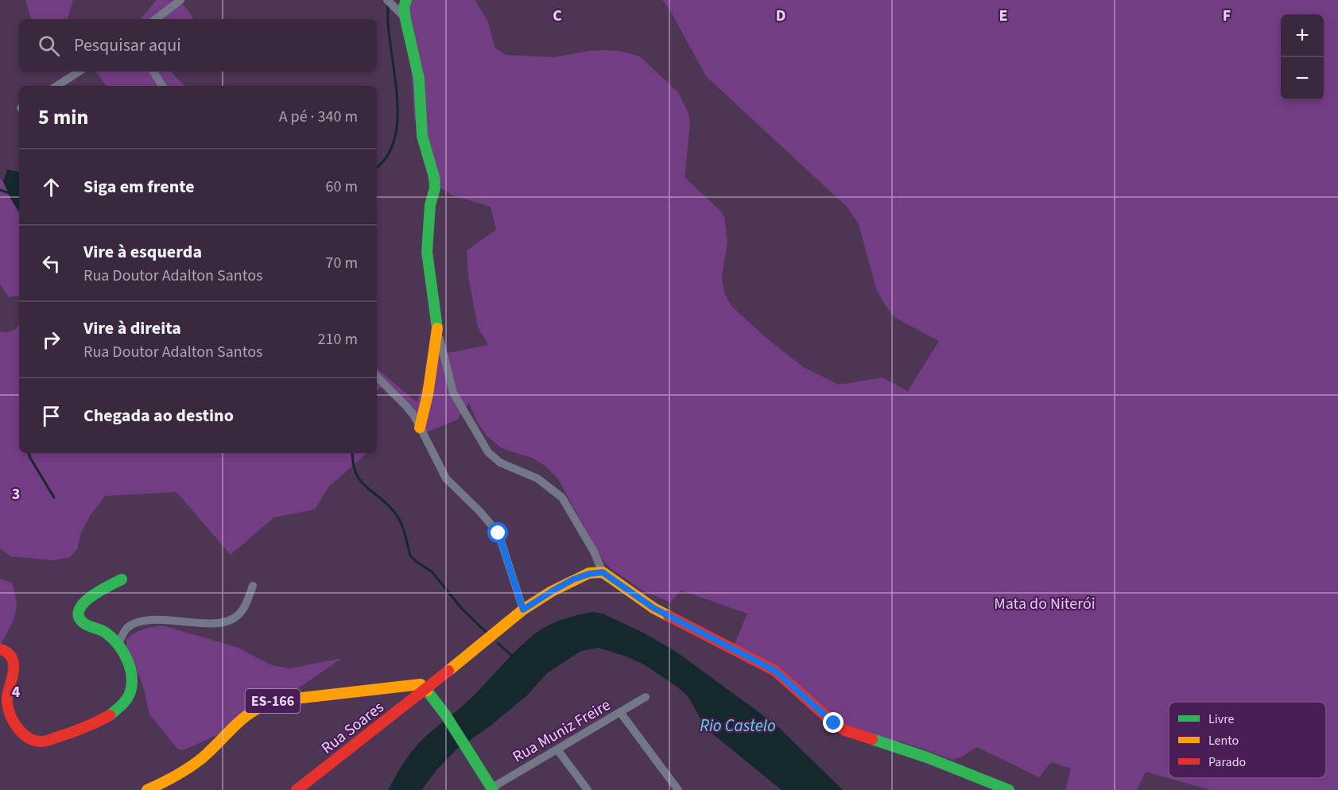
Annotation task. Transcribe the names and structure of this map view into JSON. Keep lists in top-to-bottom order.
{
  "streets": {
    "main road": ["ES-166", "Rua Soares"],
    "street": ["Rua Muniz Freire"]
  },
  "crossings": [
    ["ES-166", "Rua Soares"]
  ],
  "water": ["Rio Castelo"],
  "parks": ["Mata do Niterói"],
  "legend": ["Livre", "Lento", "Parado"],
  "page": {
    "map_buttons": ["+", "−"],
    "search": "Pesquisar aqui",
    "heading": ["5 min", "A pé · 340 m"],
    "list": [
      ["Siga em frente", "60 m"],
      ["Vire à esquerda", "Rua Doutor Adalton Santos", "70 m"],
      ["Vire à direita", "Rua Doutor Adalton Santos", "210 m"],
      "Chegada ao destino"
    ]
  },
  "grid": {
    "columns": [
      "C",
      "D",
      "E",
      "F"
    ],
    "rows": ["3", "4"]
  }
}
